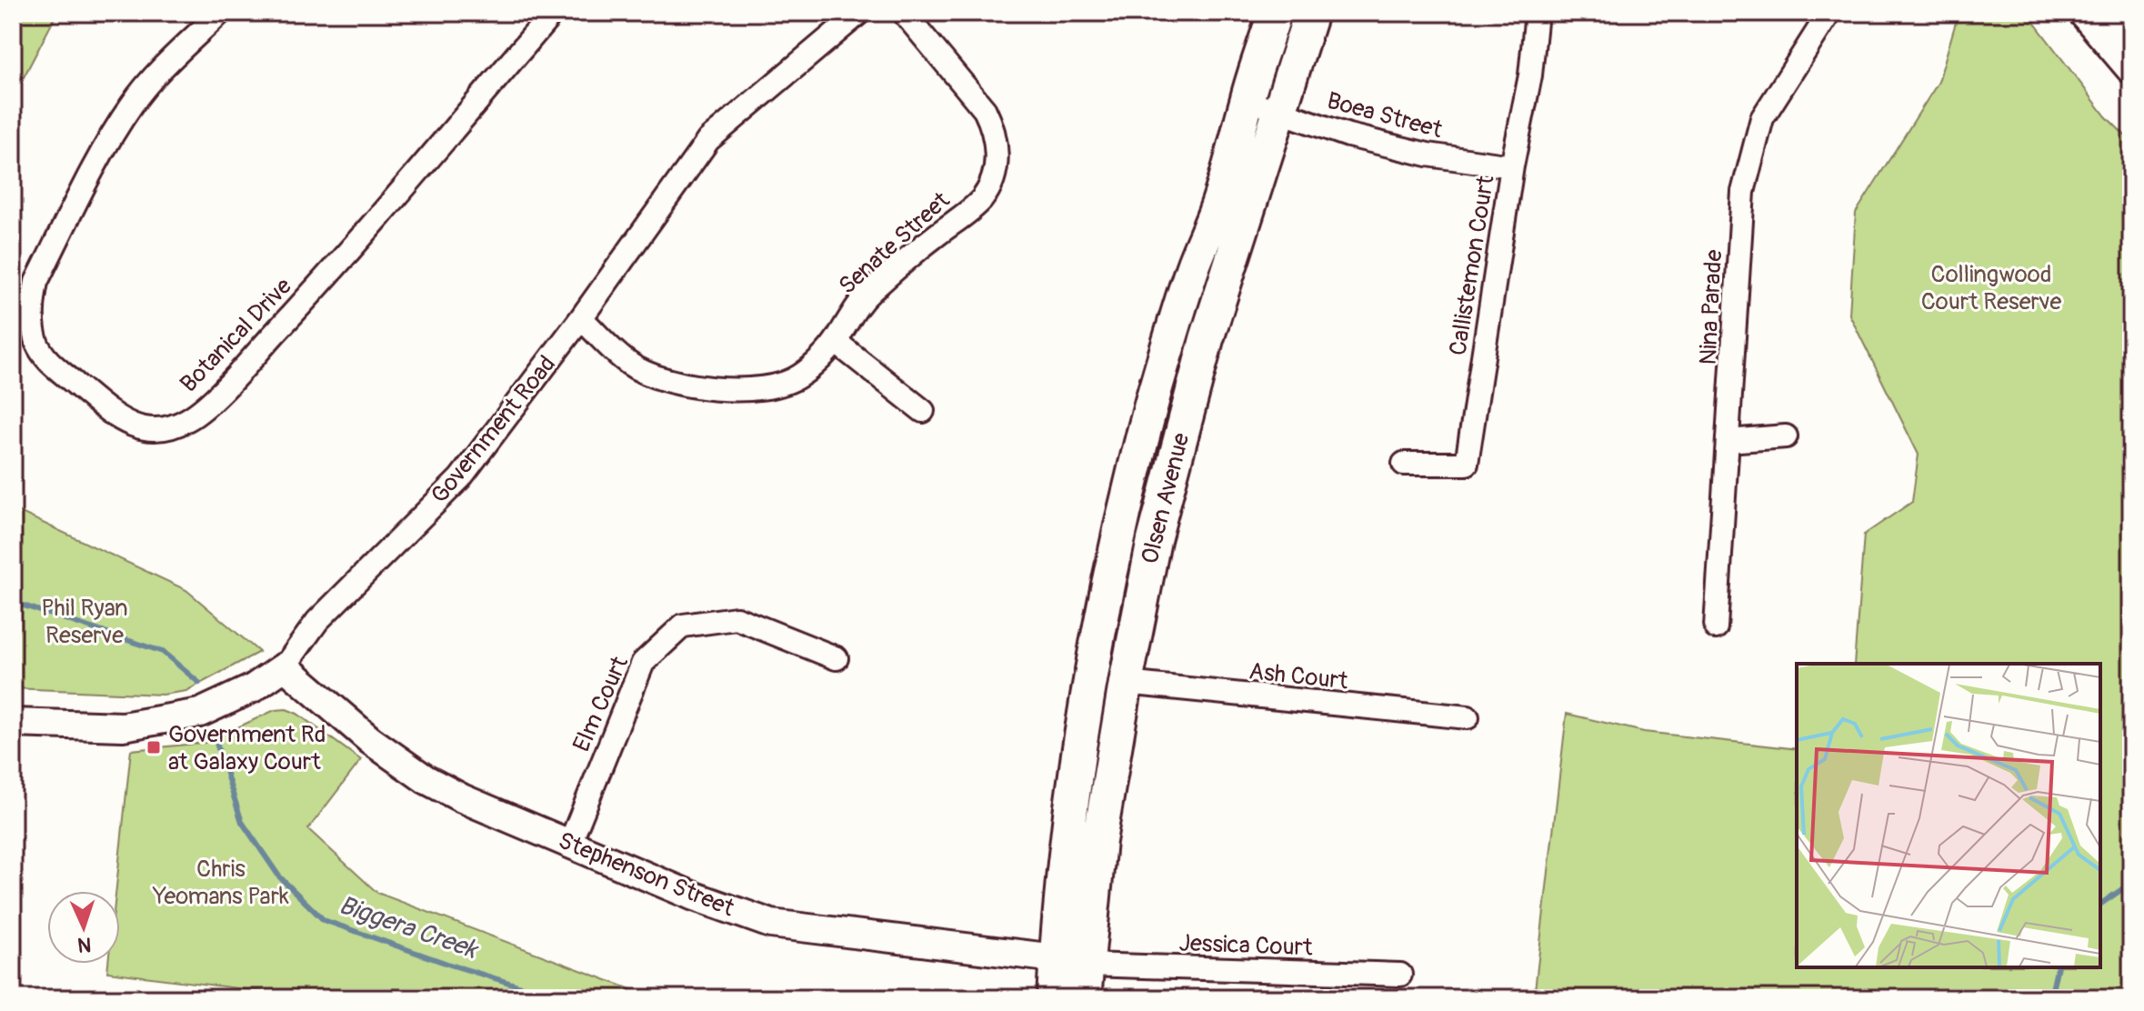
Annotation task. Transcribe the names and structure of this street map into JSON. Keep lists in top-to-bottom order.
{
  "streets": {
    "main road": ["Olsen Avenue"],
    "street": [
      "Boea Street",
      "Senate Street",
      "Callistemon Court",
      "Nina Parade",
      "Botanical Drive",
      "Government Road",
      "Ash Court",
      "Elm Court",
      "Stephenson Street",
      "Jessica Court"
    ]
  },
  "crossings": [
    ["Boea Street", "Callistemon Court"],
    ["Boea Street", "Olsen Avenue"],
    ["Senate Street", "Government Road"],
    ["Government Road", "Stephenson Street"],
    ["Olsen Avenue", "Ash Court"],
    ["Olsen Avenue", "Stephenson Street"],
    ["Olsen Avenue", "Jessica Court"],
    ["Elm Court", "Stephenson Street"],
    ["Stephenson Street", "Jessica Court"]
  ],
  "water": ["Biggera Creek"],
  "parks": ["Collingwood Court Reserve", "Phil Ryan Reserve", "Chris Yeomans Park"],
  "places": {
    "transit": ["Government Rd at Galaxy Court"]
  },
  "north": "bottom"
}
